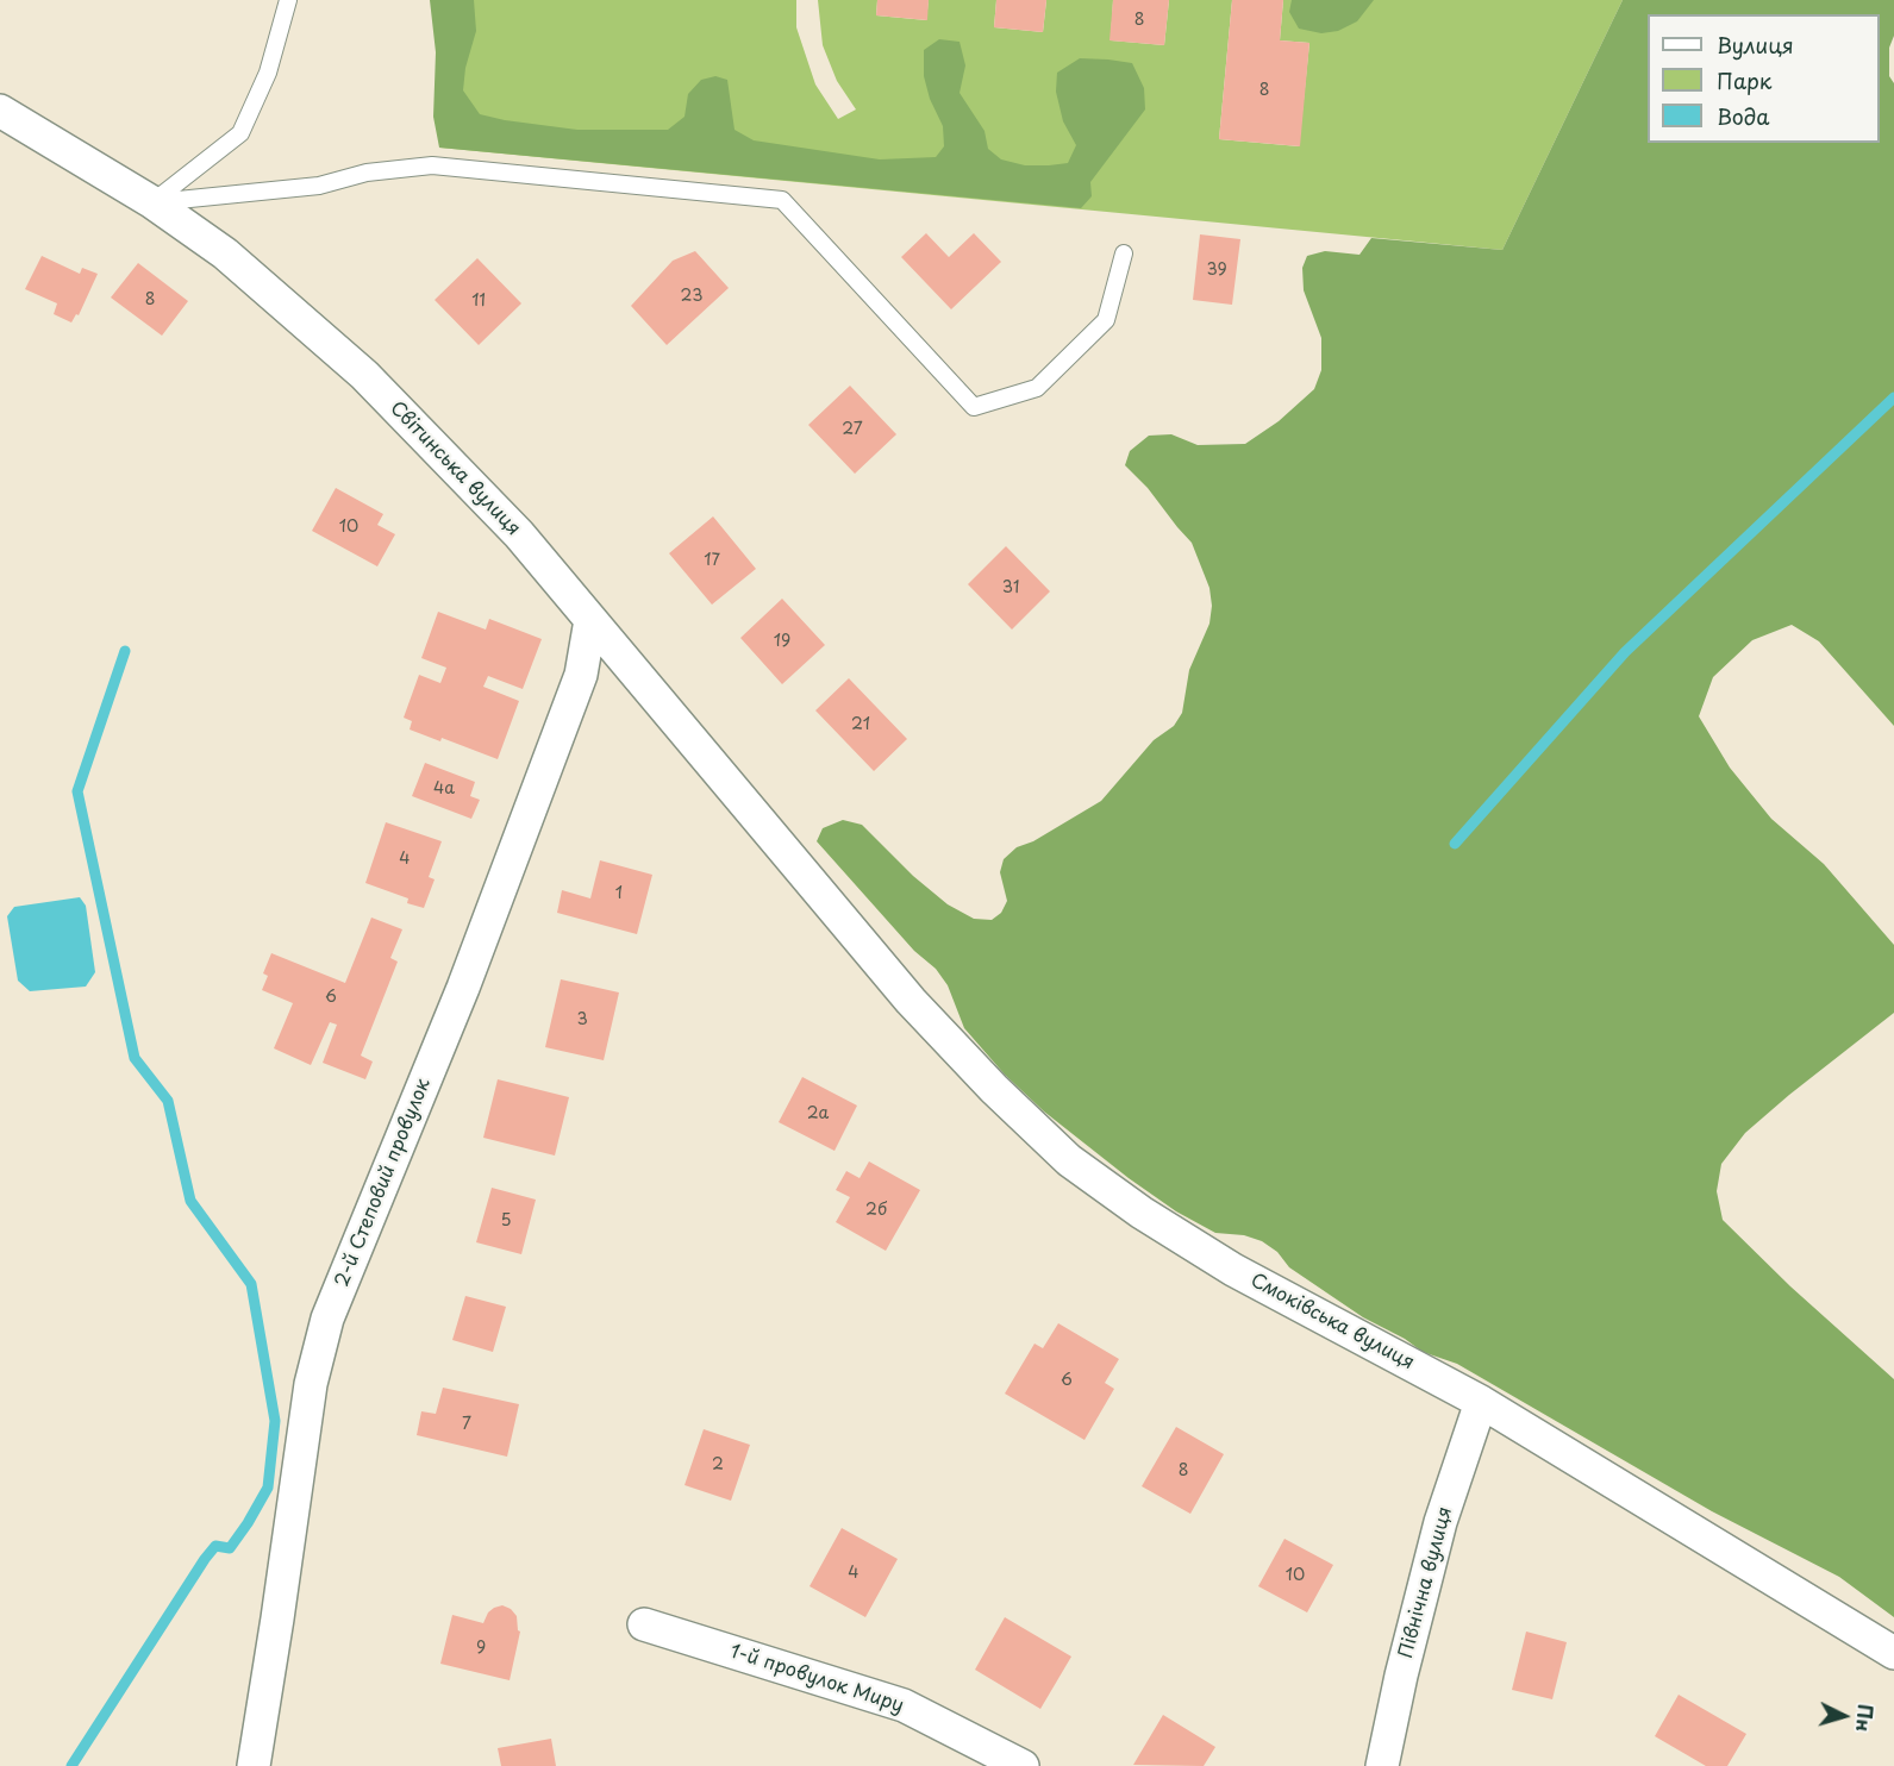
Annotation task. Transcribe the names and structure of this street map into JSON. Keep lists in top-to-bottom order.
{
  "streets": {
    "street": [
      "Світинська вулиця",
      "2-й Степовий провулок",
      "Смоківська вулиця",
      "Північна вулиця",
      "1-й провулок Миру"
    ]
  },
  "crossings": [
    ["Світинська вулиця", "2-й Степовий провулок"],
    ["Світинська вулиця", "Смоківська вулиця"],
    ["Смоківська вулиця", "Північна вулиця"]
  ],
  "house_numbers": [
    "8",
    "8",
    "39",
    "23",
    "8",
    "11",
    "27",
    "10",
    "17",
    "31",
    "19",
    "21",
    "4а",
    "4",
    "1",
    "6",
    "3",
    "2а",
    "2б",
    "5",
    "6",
    "7",
    "2",
    "8",
    "4",
    "10",
    "9"
  ],
  "legend": ["Вулиця", "Парк", "Вода"],
  "north": "right"
}
